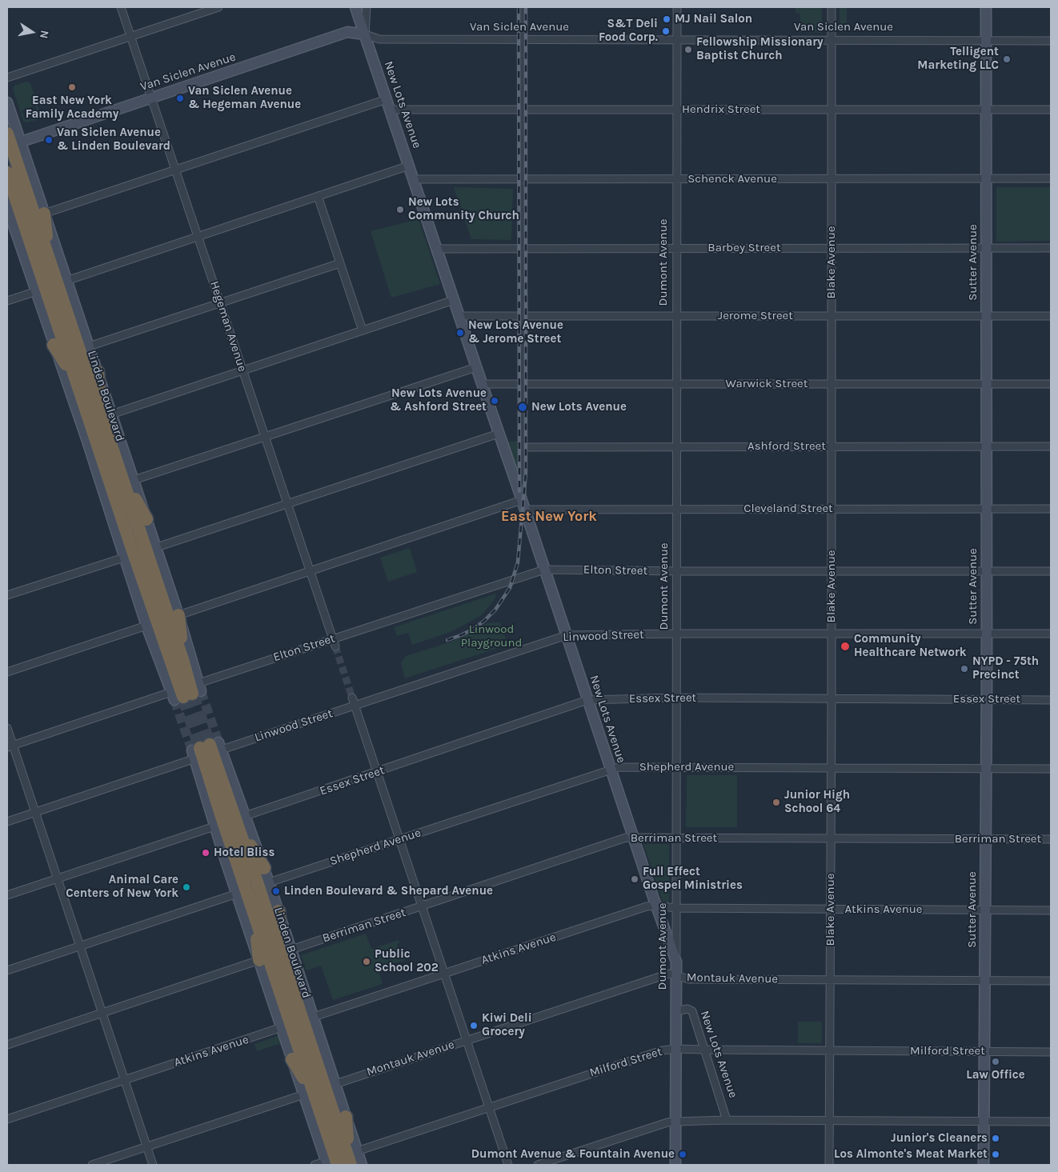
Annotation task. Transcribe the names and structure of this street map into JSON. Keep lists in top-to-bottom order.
{
  "streets": {
    "highway": ["Linden Boulevard"],
    "street": [
      "Van Siclen Avenue",
      "New Lots Avenue",
      "Hendrix Street",
      "Schenck Avenue",
      "Barbey Street",
      "Dumont Avenue",
      "Blake Avenue",
      "Sutter Avenue",
      "Jerome Street",
      "Hegeman Avenue",
      "Warwick Street",
      "Ashford Street",
      "Cleveland Street",
      "Elton Street",
      "Linwood Street",
      "Essex Street",
      "Shepherd Avenue",
      "Berriman Street",
      "Atkins Avenue",
      "Montauk Avenue",
      "Milford Street"
    ]
  },
  "crossings": [
    ["Van Siclen Avenue", "New Lots Avenue"],
    ["Van Siclen Avenue", "Dumont Avenue"],
    ["Van Siclen Avenue", "Blake Avenue"],
    ["Van Siclen Avenue", "Sutter Avenue"],
    ["Van Siclen Avenue", "Hegeman Avenue"],
    ["Van Siclen Avenue", "Linden Boulevard"],
    ["New Lots Avenue", "Hendrix Street"],
    ["New Lots Avenue", "Schenck Avenue"],
    ["New Lots Avenue", "Barbey Street"],
    ["New Lots Avenue", "Dumont Avenue"],
    ["New Lots Avenue", "Jerome Street"],
    ["New Lots Avenue", "Warwick Street"],
    ["New Lots Avenue", "Cleveland Street"],
    ["New Lots Avenue", "Elton Street"],
    ["New Lots Avenue", "Linwood Street"],
    ["New Lots Avenue", "Essex Street"],
    ["New Lots Avenue", "Shepherd Avenue"],
    ["New Lots Avenue", "Berriman Street"],
    ["New Lots Avenue", "Atkins Avenue"],
    ["New Lots Avenue", "Milford Street"],
    ["Hendrix Street", "Dumont Avenue"],
    ["Hendrix Street", "Blake Avenue"],
    ["Hendrix Street", "Sutter Avenue"],
    ["Schenck Avenue", "Dumont Avenue"],
    ["Schenck Avenue", "Blake Avenue"],
    ["Schenck Avenue", "Sutter Avenue"],
    ["Barbey Street", "Dumont Avenue"],
    ["Barbey Street", "Blake Avenue"],
    ["Barbey Street", "Sutter Avenue"],
    ["Dumont Avenue", "Jerome Street"],
    ["Dumont Avenue", "Warwick Street"],
    ["Dumont Avenue", "Ashford Street"],
    ["Dumont Avenue", "Cleveland Street"],
    ["Dumont Avenue", "Elton Street"],
    ["Dumont Avenue", "Linwood Street"],
    ["Dumont Avenue", "Essex Street"],
    ["Dumont Avenue", "Shepherd Avenue"],
    ["Dumont Avenue", "Berriman Street"],
    ["Dumont Avenue", "Atkins Avenue"],
    ["Dumont Avenue", "Montauk Avenue"],
    ["Dumont Avenue", "Milford Street"],
    ["Blake Avenue", "Jerome Street"],
    ["Blake Avenue", "Warwick Street"],
    ["Blake Avenue", "Ashford Street"],
    ["Blake Avenue", "Cleveland Street"],
    ["Blake Avenue", "Elton Street"],
    ["Blake Avenue", "Linwood Street"],
    ["Blake Avenue", "Essex Street"],
    ["Blake Avenue", "Shepherd Avenue"],
    ["Blake Avenue", "Berriman Street"],
    ["Blake Avenue", "Atkins Avenue"],
    ["Blake Avenue", "Montauk Avenue"],
    ["Blake Avenue", "Milford Street"],
    ["Sutter Avenue", "Jerome Street"],
    ["Sutter Avenue", "Warwick Street"],
    ["Sutter Avenue", "Ashford Street"],
    ["Sutter Avenue", "Cleveland Street"],
    ["Sutter Avenue", "Elton Street"],
    ["Sutter Avenue", "Linwood Street"],
    ["Sutter Avenue", "Essex Street"],
    ["Sutter Avenue", "Shepherd Avenue"],
    ["Sutter Avenue", "Berriman Street"],
    ["Sutter Avenue", "Atkins Avenue"],
    ["Sutter Avenue", "Montauk Avenue"],
    ["Sutter Avenue", "Milford Street"],
    ["Hegeman Avenue", "Cleveland Street"],
    ["Hegeman Avenue", "Elton Street"],
    ["Linden Boulevard", "Cleveland Street"],
    ["Linden Boulevard", "Elton Street"],
    ["Linden Boulevard", "Linwood Street"],
    ["Linden Boulevard", "Essex Street"],
    ["Linden Boulevard", "Shepherd Avenue"],
    ["Linden Boulevard", "Berriman Street"],
    ["Linden Boulevard", "Atkins Avenue"],
    ["Linden Boulevard", "Montauk Avenue"],
    ["Linden Boulevard", "Milford Street"]
  ],
  "districts": ["East New York"],
  "parks": ["Linwood Playground"],
  "places": [
    "MJ Nail Salon",
    "S&T Deli Food Corp.",
    "Fellowship Missionary Baptist Church",
    "Telligent Marketing LLC",
    "East New York Family Academy",
    "Van Siclen Avenue & Hegeman Avenue",
    "Van Siclen Avenue & Linden Boulevard",
    "New Lots Community Church",
    "New Lots Avenue & Jerome Street",
    "New Lots Avenue & Ashford Street",
    "New Lots Avenue",
    "Community Healthcare Network",
    "NYPD - 75th Precinct",
    "Junior High School 64",
    "Hotel Bliss",
    "Full Effect Gospel Ministries",
    "Animal Care Centers of New York",
    "Linden Boulevard & Shepard Avenue",
    "Public School 202",
    "Kiwi Deli Grocery",
    "Law Office",
    "Junior's Cleaners",
    "Dumont Avenue & Fountain Avenue",
    "Los Almonte's Meat Market"
  ],
  "north": "right"
}
